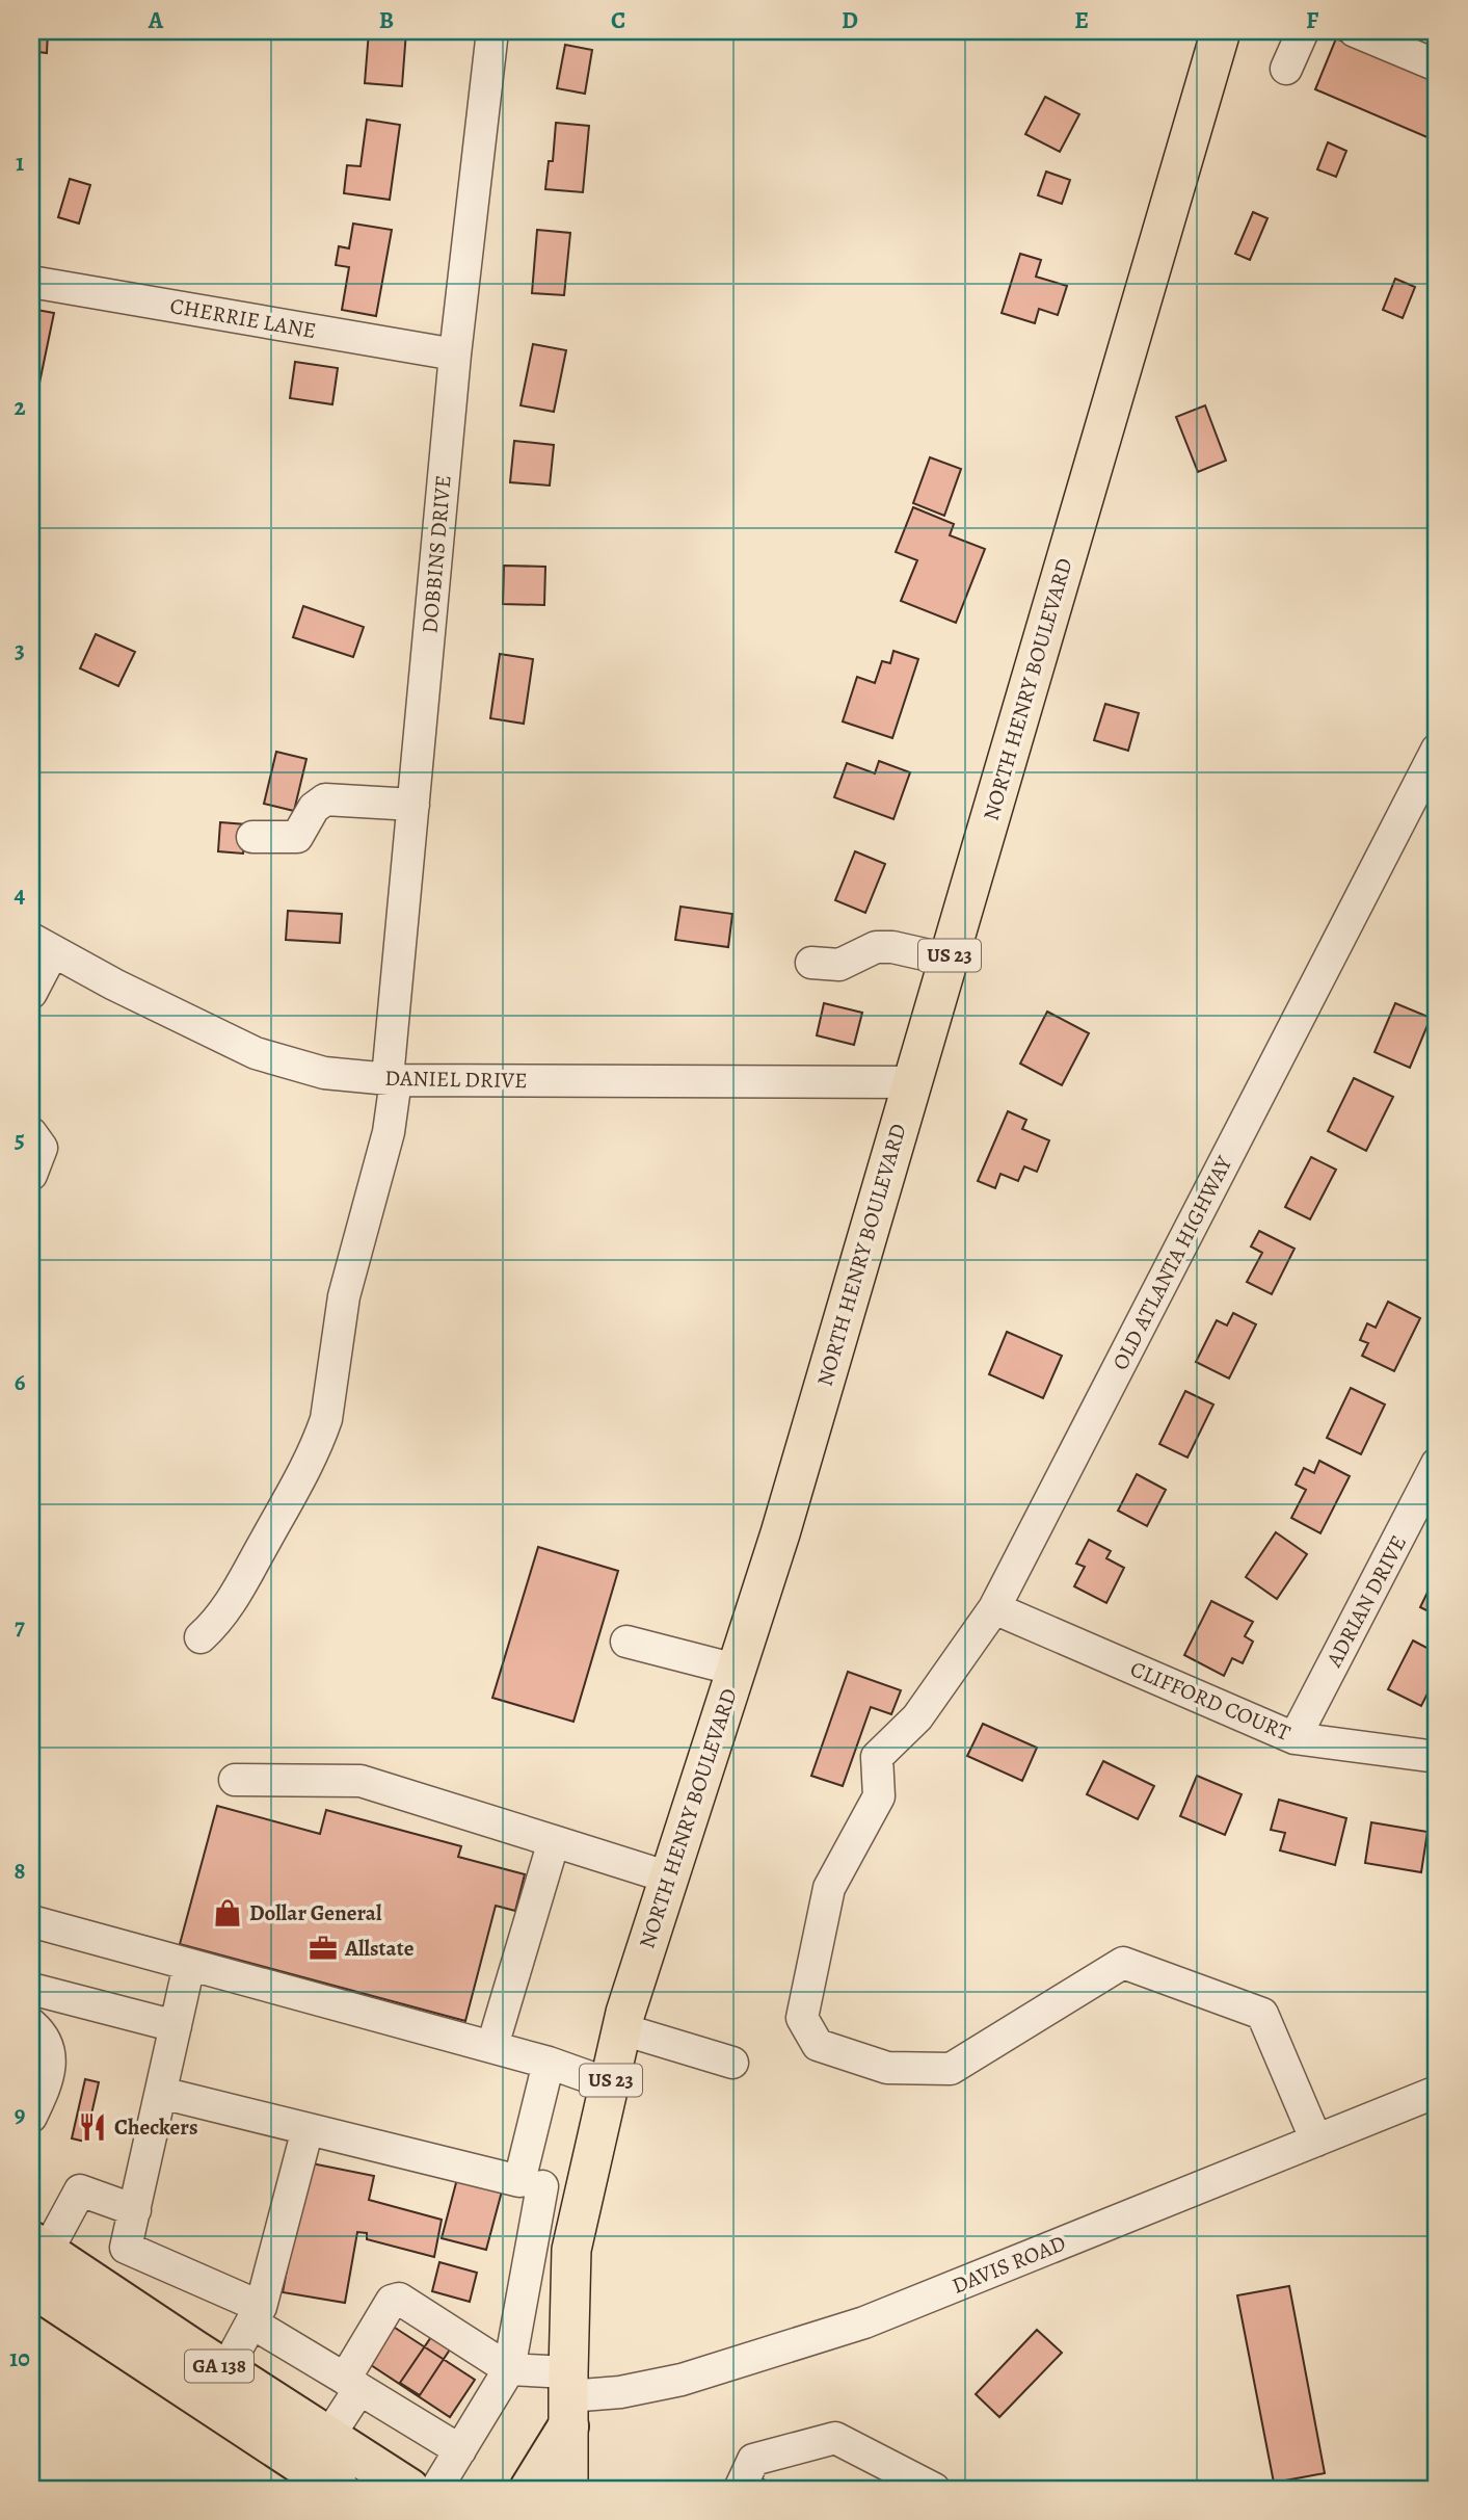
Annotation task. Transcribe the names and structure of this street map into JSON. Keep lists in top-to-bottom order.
{
  "streets": {
    "highway": ["GA 138"],
    "main road": ["NORTH HENRY BOULEVARD", "US 23"],
    "street": [
      "CHERRIE LANE",
      "DOBBINS DRIVE",
      "DANIEL DRIVE",
      "OLD ATLANTA HIGHWAY",
      "ADRIAN DRIVE",
      "CLIFFORD COURT",
      "DAVIS ROAD"
    ]
  },
  "crossings": [
    ["CHERRIE LANE", "DOBBINS DRIVE"],
    ["DOBBINS DRIVE", "DANIEL DRIVE"],
    ["NORTH HENRY BOULEVARD", "DANIEL DRIVE"],
    ["NORTH HENRY BOULEVARD", "DAVIS ROAD"],
    ["OLD ATLANTA HIGHWAY", "CLIFFORD COURT"],
    ["OLD ATLANTA HIGHWAY", "DAVIS ROAD"],
    ["ADRIAN DRIVE", "CLIFFORD COURT"]
  ],
  "places": {
    "shop": ["Dollar General"],
    "office": ["Allstate"],
    "restaurant": ["Checkers"]
  },
  "grid": {
    "columns": [
      "A",
      "B",
      "C",
      "D",
      "E",
      "F"
    ],
    "rows": [
      "1",
      "2",
      "3",
      "4",
      "5",
      "6",
      "7",
      "8",
      "9",
      "10"
    ]
  }
}
